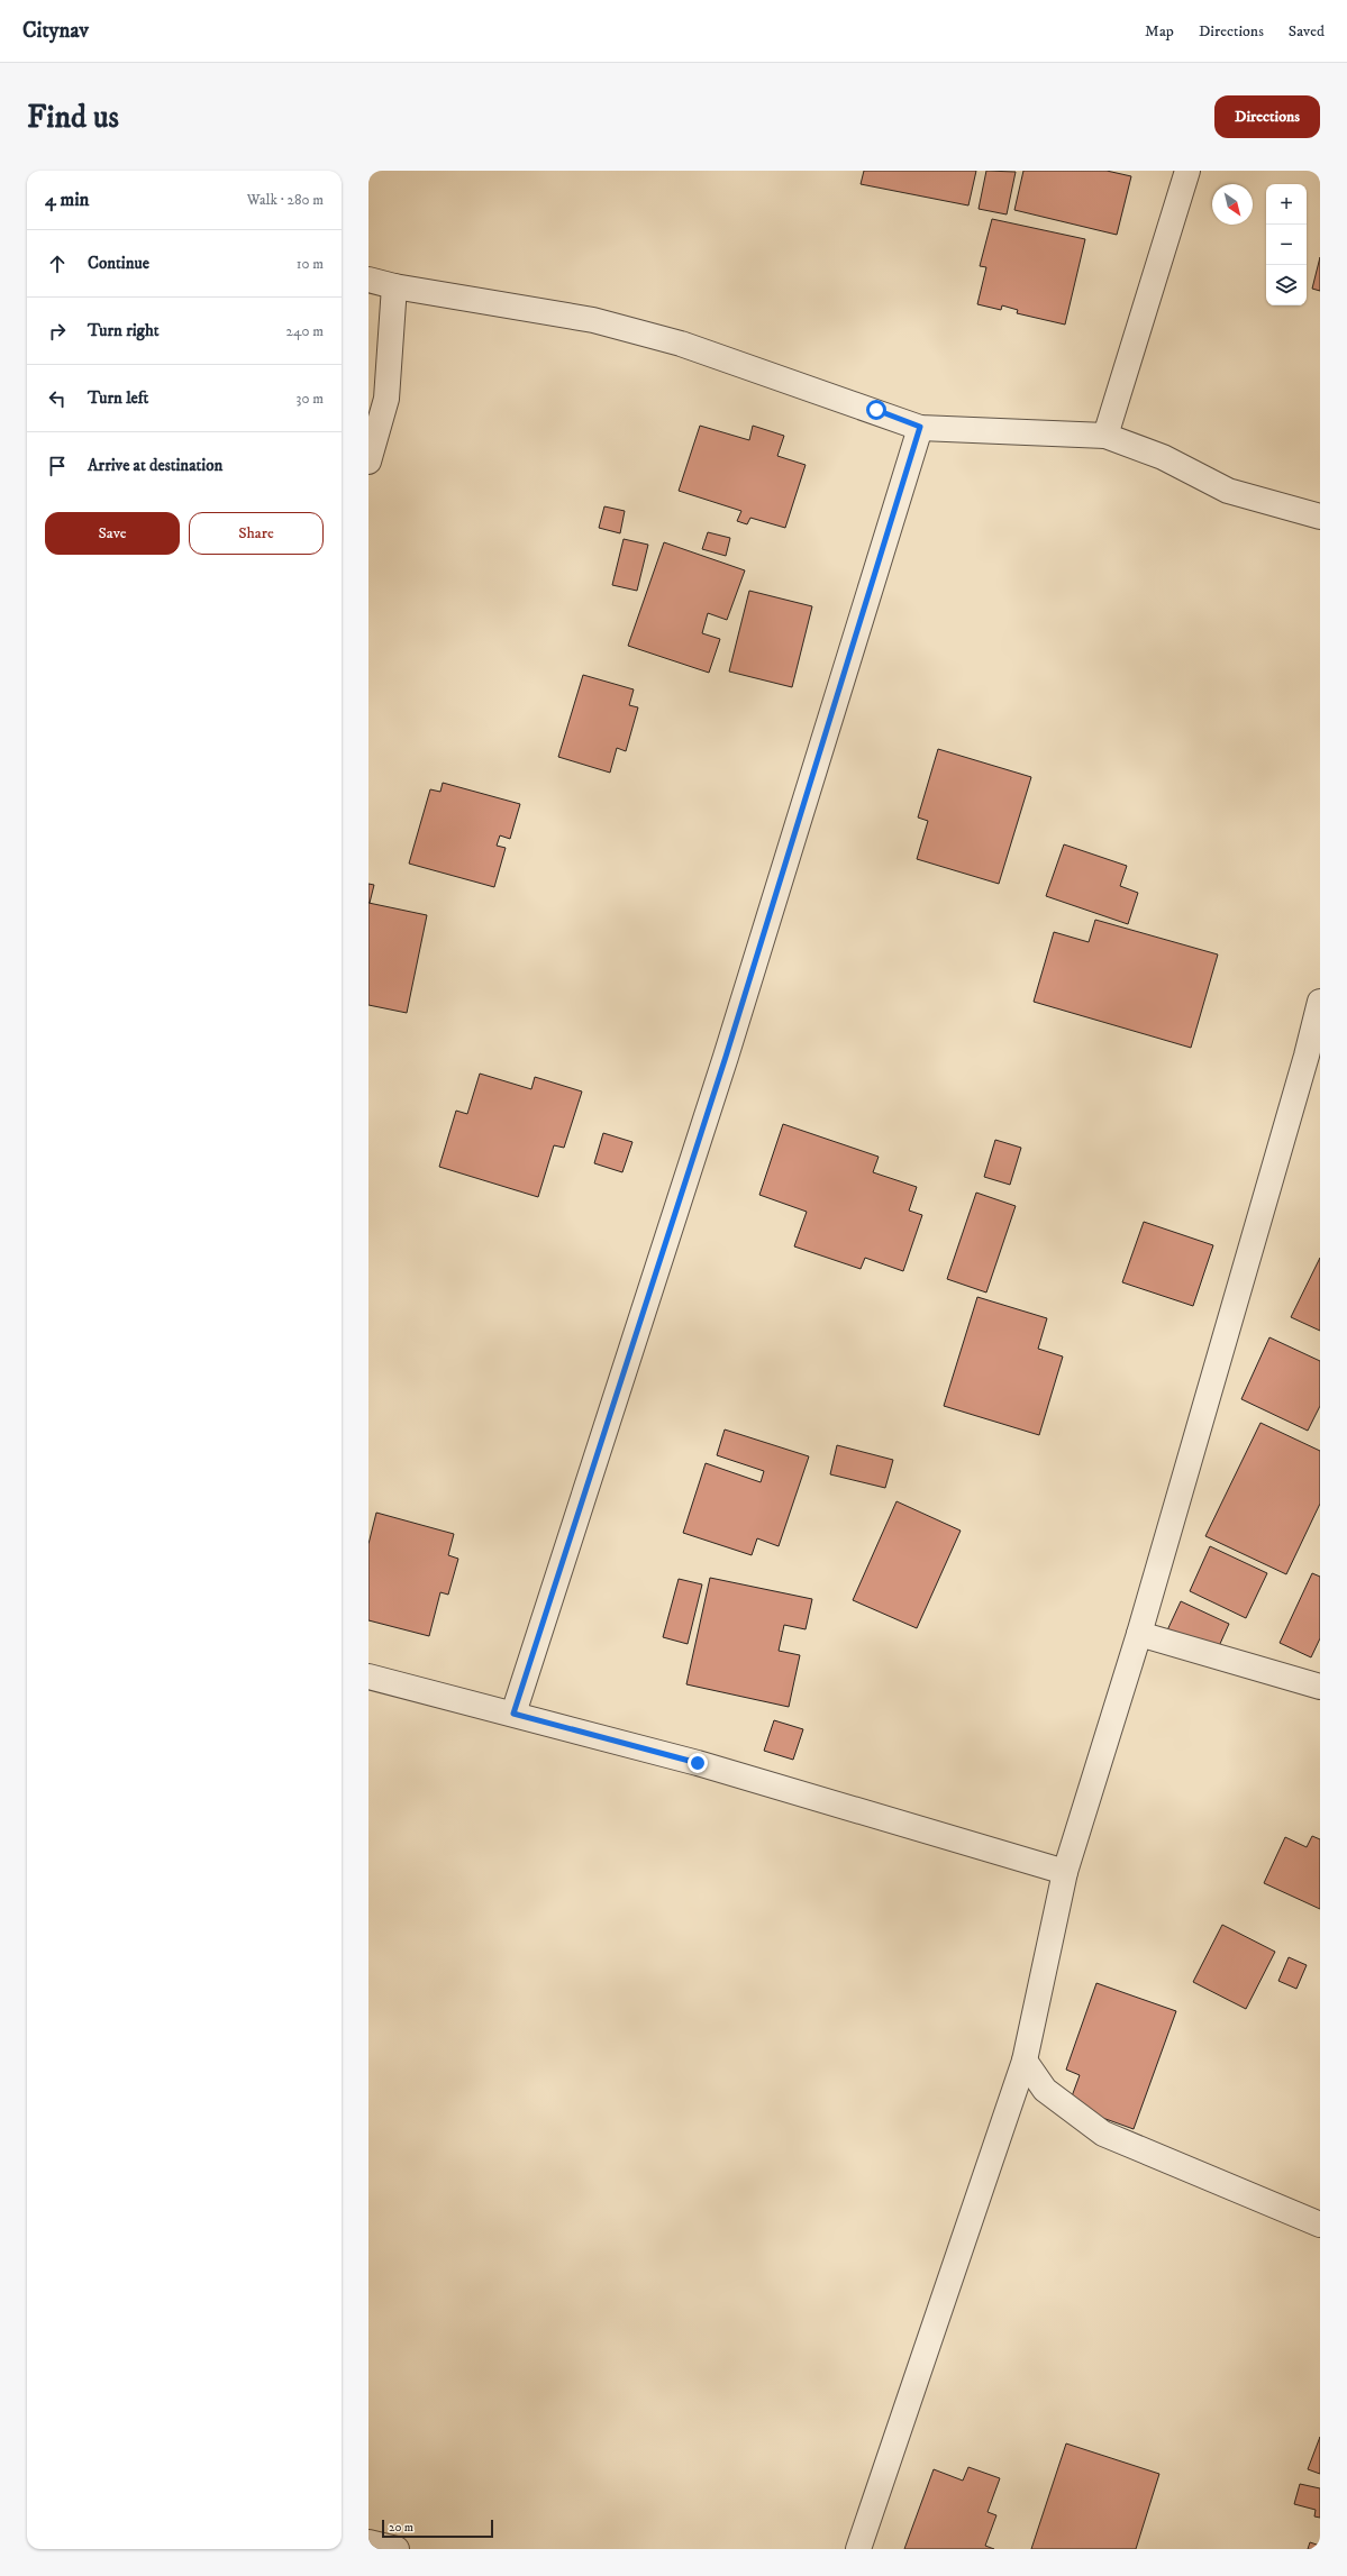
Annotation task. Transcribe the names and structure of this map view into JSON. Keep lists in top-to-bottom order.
{
  "scale_bar": "20 m",
  "north": "bottom right",
  "page": {
    "header": "Citynav",
    "nav": ["Map", "Directions", "Saved"],
    "buttons": [
      "Directions",
      ["Save", "Share"]
    ],
    "title": "Find us",
    "heading": ["4 min", "Walk · 280 m"],
    "map_buttons": ["+", "−"],
    "list": [
      ["Continue", "10 m"],
      ["Turn right", "240 m"],
      ["Turn left", "30 m"],
      "Arrive at destination"
    ],
    "scale": "20 m"
  }
}
